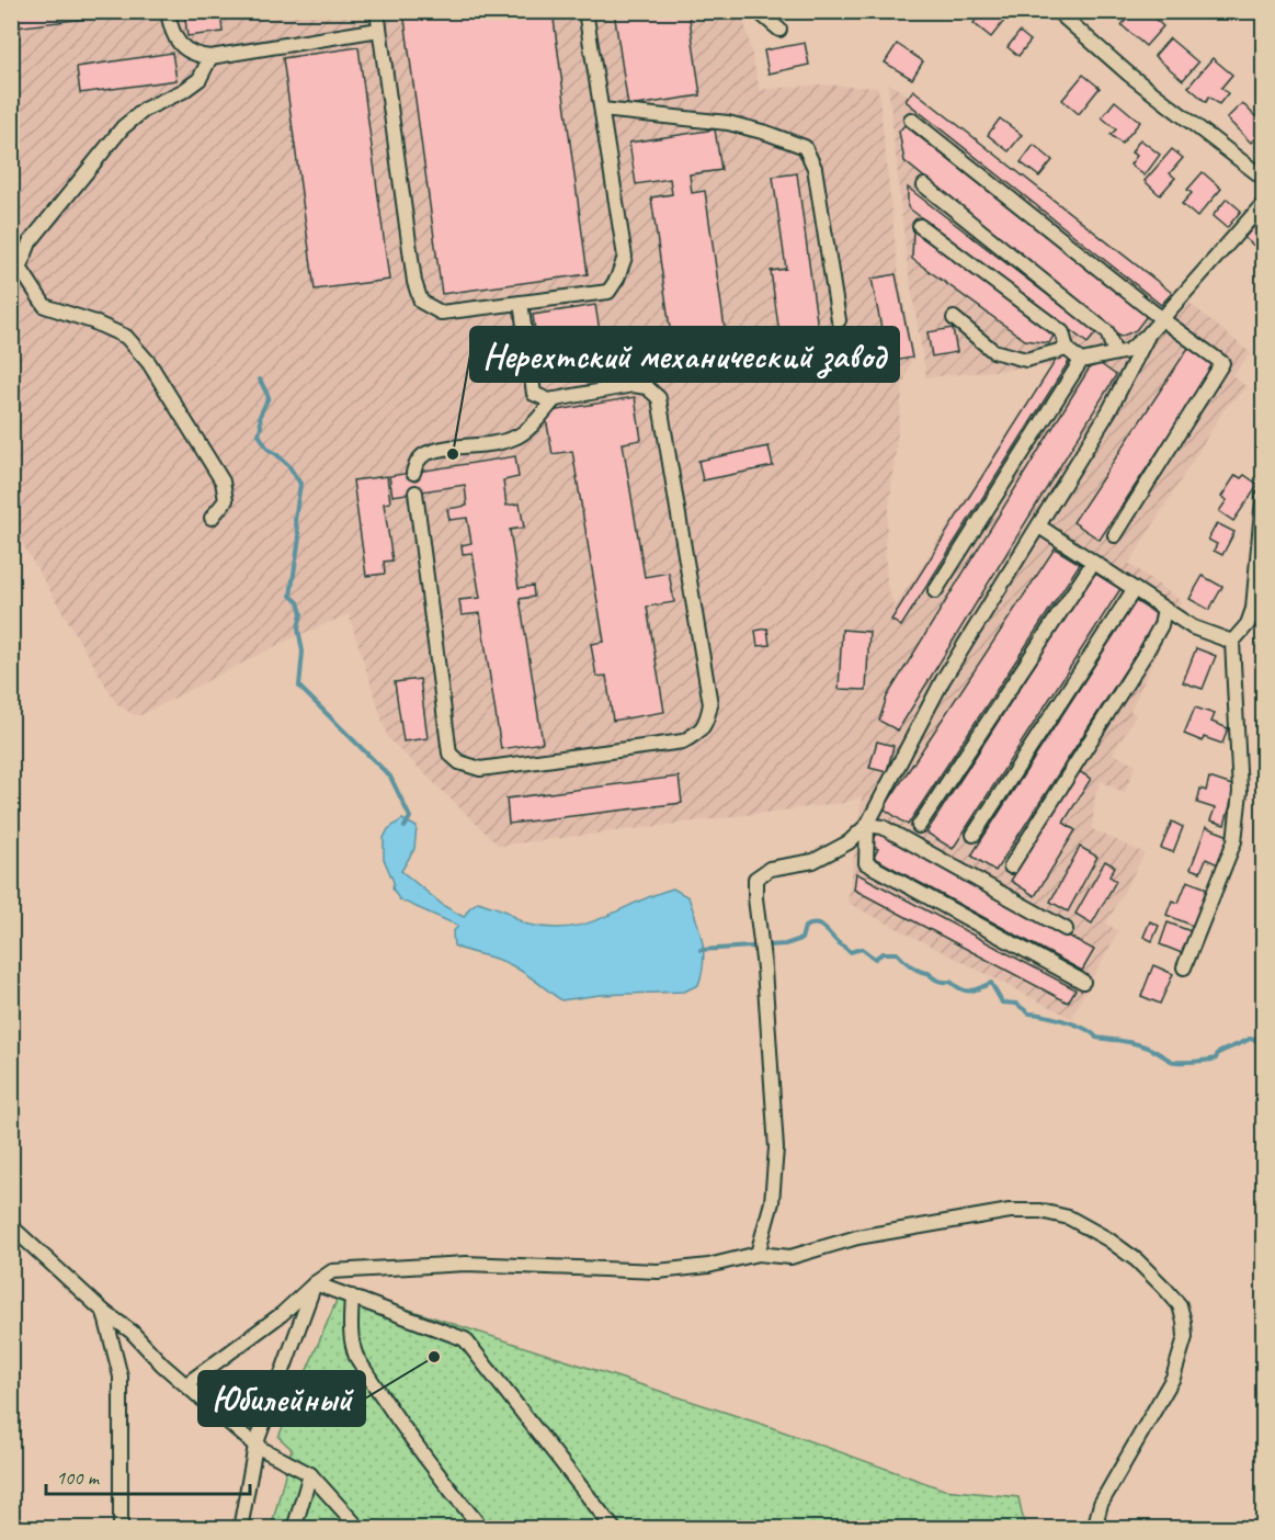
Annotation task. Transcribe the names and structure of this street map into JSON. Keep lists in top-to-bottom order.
{
  "places": ["Нерехтский механический завод", "Юбилейный"],
  "scale_bar": "100 m"
}
